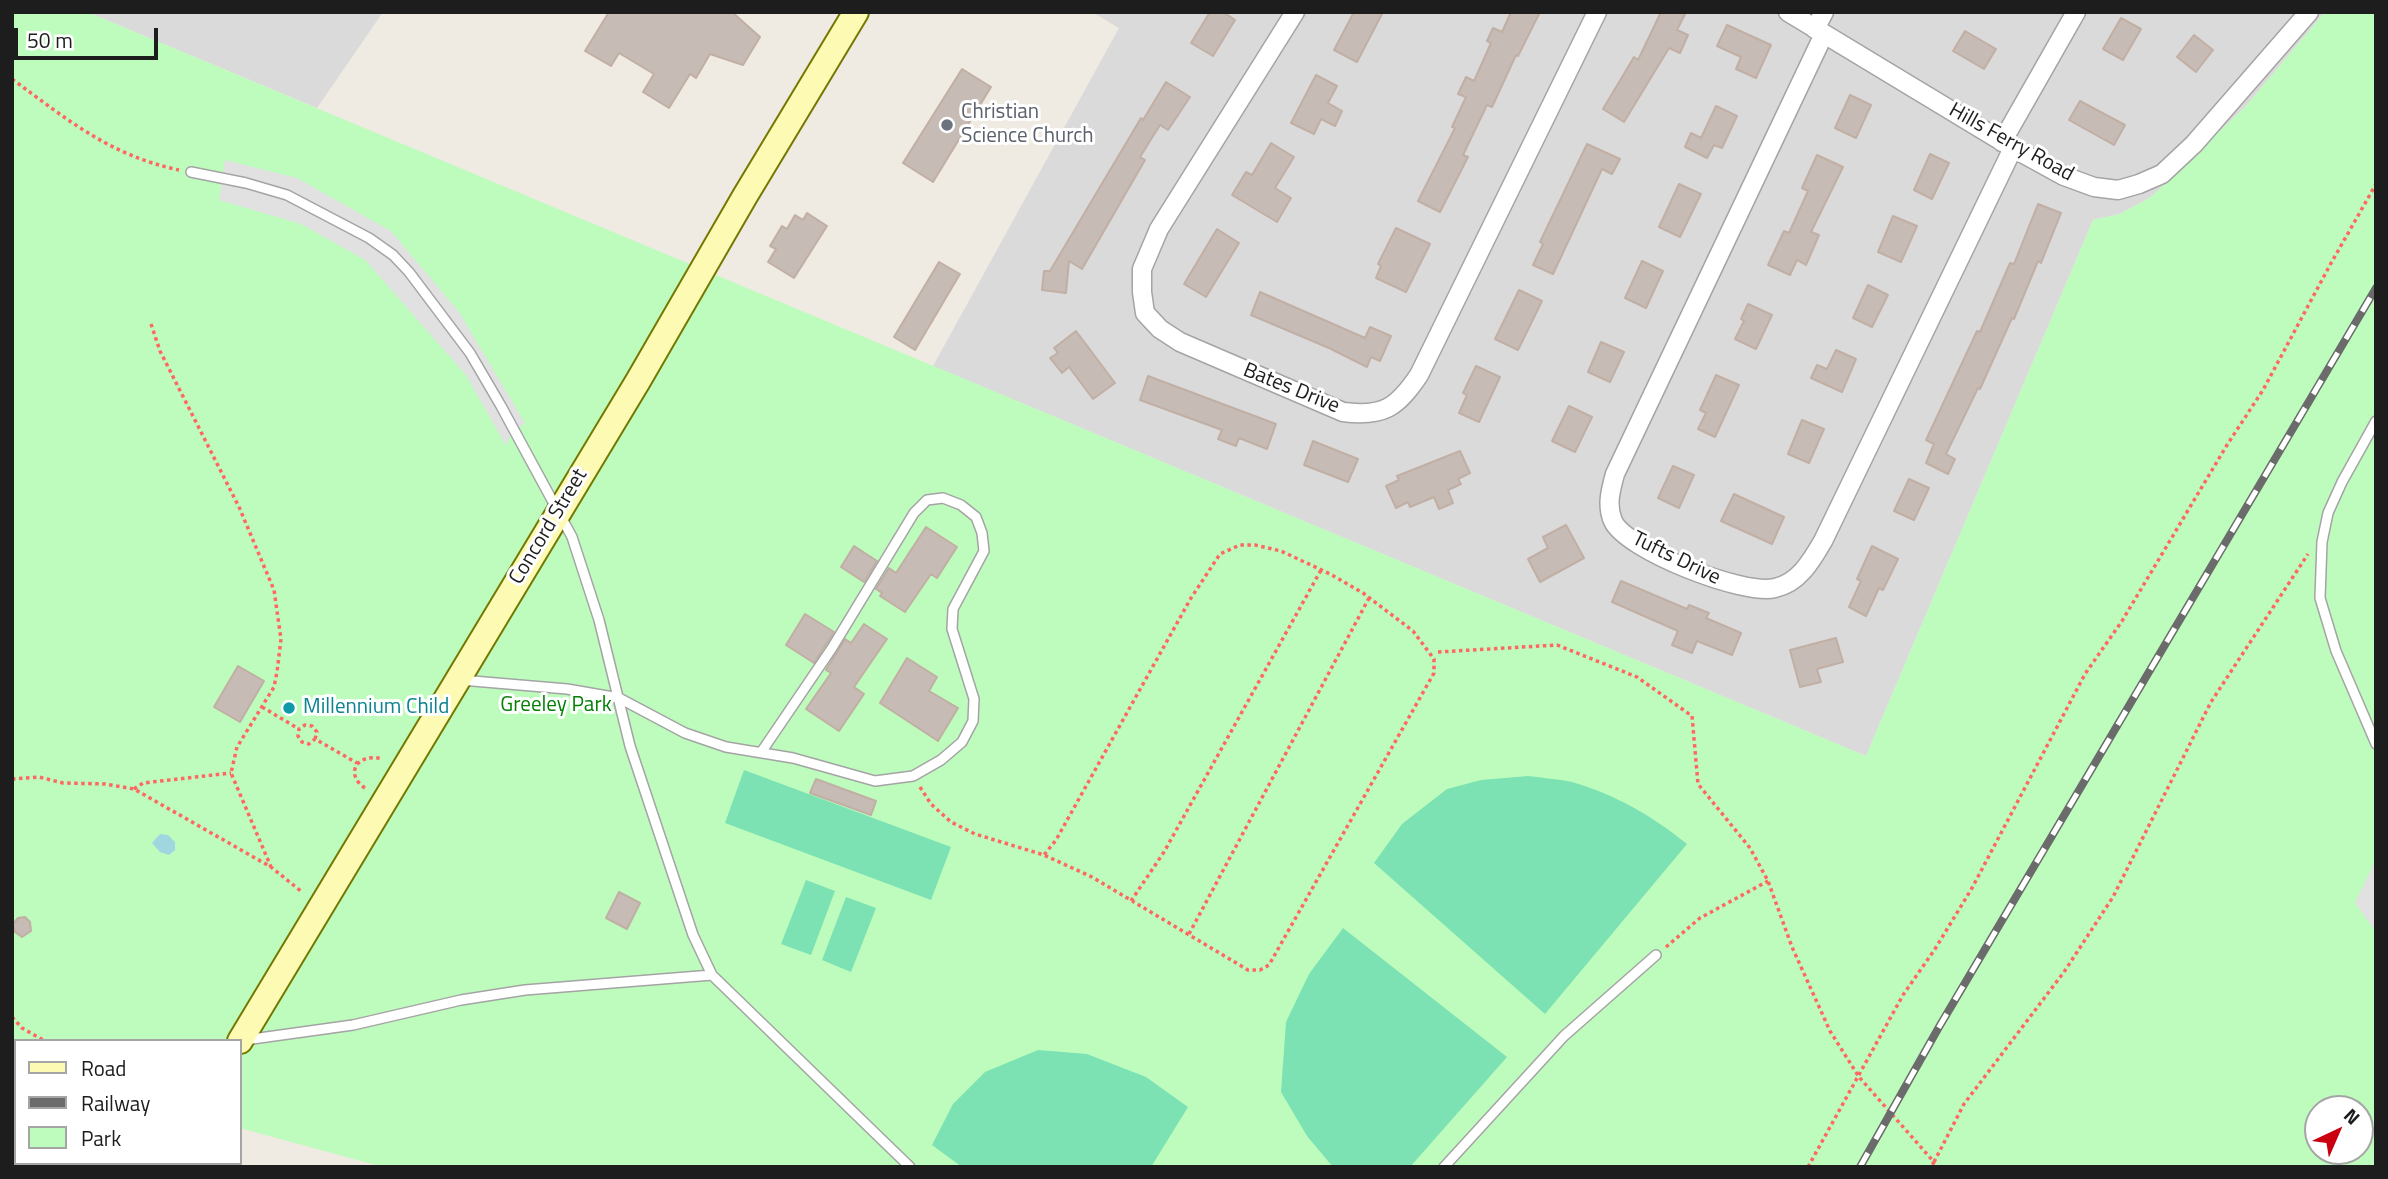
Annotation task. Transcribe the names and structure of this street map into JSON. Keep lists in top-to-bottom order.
{
  "streets": {
    "main road": ["Concord Street"],
    "street": ["Hills Ferry Road", "Bates Drive", "Tufts Drive"]
  },
  "crossings": [
    ["Hills Ferry Road", "Tufts Drive"]
  ],
  "parks": ["Greeley Park"],
  "places": ["Christian Science Church", "Millennium Child"],
  "legend": ["Road", "Railway", "Park"],
  "scale_bar": "50 m",
  "north": "top right"
}
